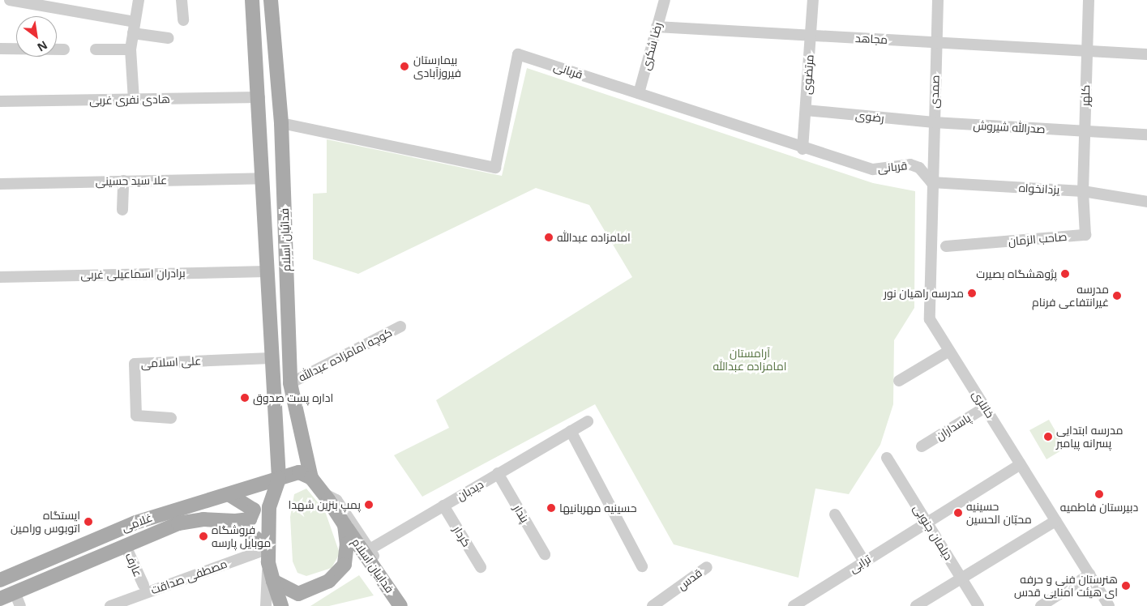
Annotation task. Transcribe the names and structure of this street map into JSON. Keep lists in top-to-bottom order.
{
  "streets": {
    "main road": ["فدائیان اسلام", "غلامی", "فداییان اسلام"],
    "street": [
      "مجاهد",
      "رضا شکری",
      "قربانی",
      "مرتضوی",
      "صمدی",
      "کلهر",
      "هادی نفری غربی",
      "رضوی",
      "صدرالله شیروش",
      "علا سید حسینی",
      "یزدانخواه",
      "صاحب الزمان",
      "برادران اسماعیلی غربی",
      "کوچه امامزاده عبدالله",
      "علی اسلامی",
      "خانلری",
      "پاسداران",
      "دیدبان",
      "پندار",
      "دیلمان جنوبی",
      "کردار",
      "ترابی",
      "عارف",
      "مصطفی صداقت",
      "قدس"
    ]
  },
  "crossings": [
    ["مجاهد", "رضا شکری"],
    ["مجاهد", "مرتضوی"],
    ["مجاهد", "صمدی"],
    ["مجاهد", "کلهر"],
    ["رضا شکری", "قربانی"],
    ["قربانی", "مرتضوی"],
    ["قربانی", "صمدی"],
    ["قربانی", "یزدانخواه"],
    ["قربانی", "فدائیان اسلام"],
    ["قربانی", "خانلری"],
    ["مرتضوی", "رضوی"],
    ["صمدی", "رضوی"],
    ["صمدی", "صدرالله شیروش"],
    ["صمدی", "یزدانخواه"],
    ["صمدی", "خانلری"],
    ["کلهر", "صدرالله شیروش"],
    ["کلهر", "یزدانخواه"],
    ["کلهر", "صاحب الزمان"],
    ["هادی نفری غربی", "فدائیان اسلام"],
    ["رضوی", "صدرالله شیروش"],
    ["علا سید حسینی", "فدائیان اسلام"],
    ["یزدانخواه", "صاحب الزمان"],
    ["یزدانخواه", "خانلری"],
    ["فدائیان اسلام", "برادران اسماعیلی غربی"],
    ["فدائیان اسلام", "کوچه امامزاده عبدالله"],
    ["فدائیان اسلام", "علی اسلامی"],
    ["فدائیان اسلام", "غلامی"],
    ["فدائیان اسلام", "فداییان اسلام"],
    ["فدائیان اسلام", "مصطفی صداقت"],
    ["خانلری", "پاسداران"],
    ["خانلری", "ترابی"],
    ["دیدبان", "پندار"],
    ["دیدبان", "کردار"],
    ["غلامی", "عارف"],
    ["غلامی", "فداییان اسلام"],
    ["غلامی", "مصطفی صداقت"],
    ["دیلمان جنوبی", "ترابی"],
    ["فداییان اسلام", "مصطفی صداقت"]
  ],
  "parks": ["آرامستان امامزاده عبدالله"],
  "places": [
    "بیمارستان فیروزآبادی",
    "امامزاده عبدالله",
    "پژوهشگاه بصیرت",
    "مدرسه راهیان نور",
    "مدرسه غیرانتفاعی فرنام",
    "اداره پست صدوق",
    "مدرسه ابتدایی پسرانه پیامبر",
    "دبیرستان فاطمیه",
    "پمپ بنزین شهدا",
    "حسینیه مهربانیها",
    "حسینیه محبّان الحسین",
    "ایستگاه اتوبوس ورامین",
    "فروشگاه موبایل پارسه",
    "هنرستان فنی و حرفه ای هیئت امنایی قدس"
  ],
  "north": "bottom right"
}
